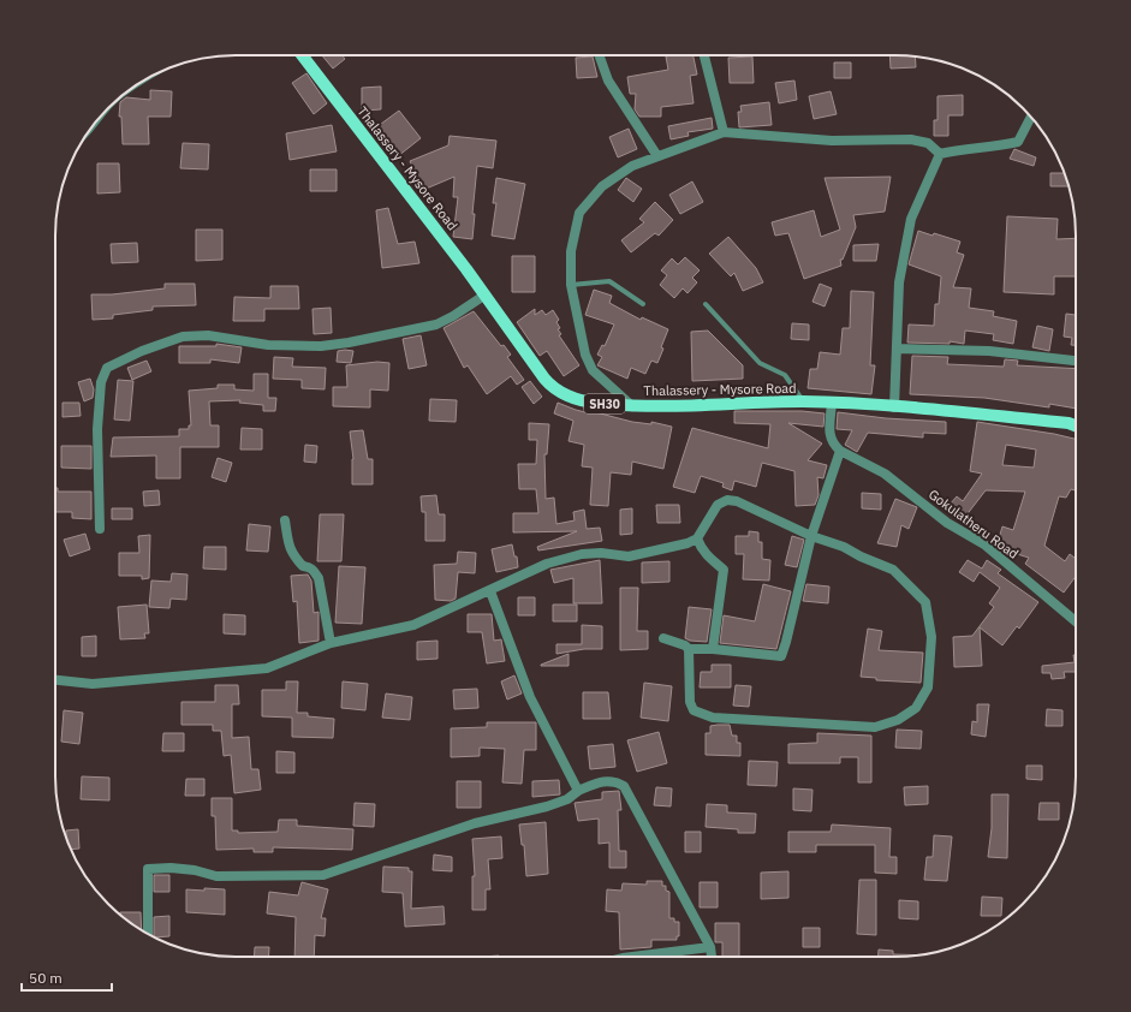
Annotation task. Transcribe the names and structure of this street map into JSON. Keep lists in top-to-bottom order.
{
  "streets": {
    "main road": ["Thalassery - Mysore Road", "SH30"],
    "street": ["Gokulatheru Road"]
  },
  "scale_bar": "50 m"
}
